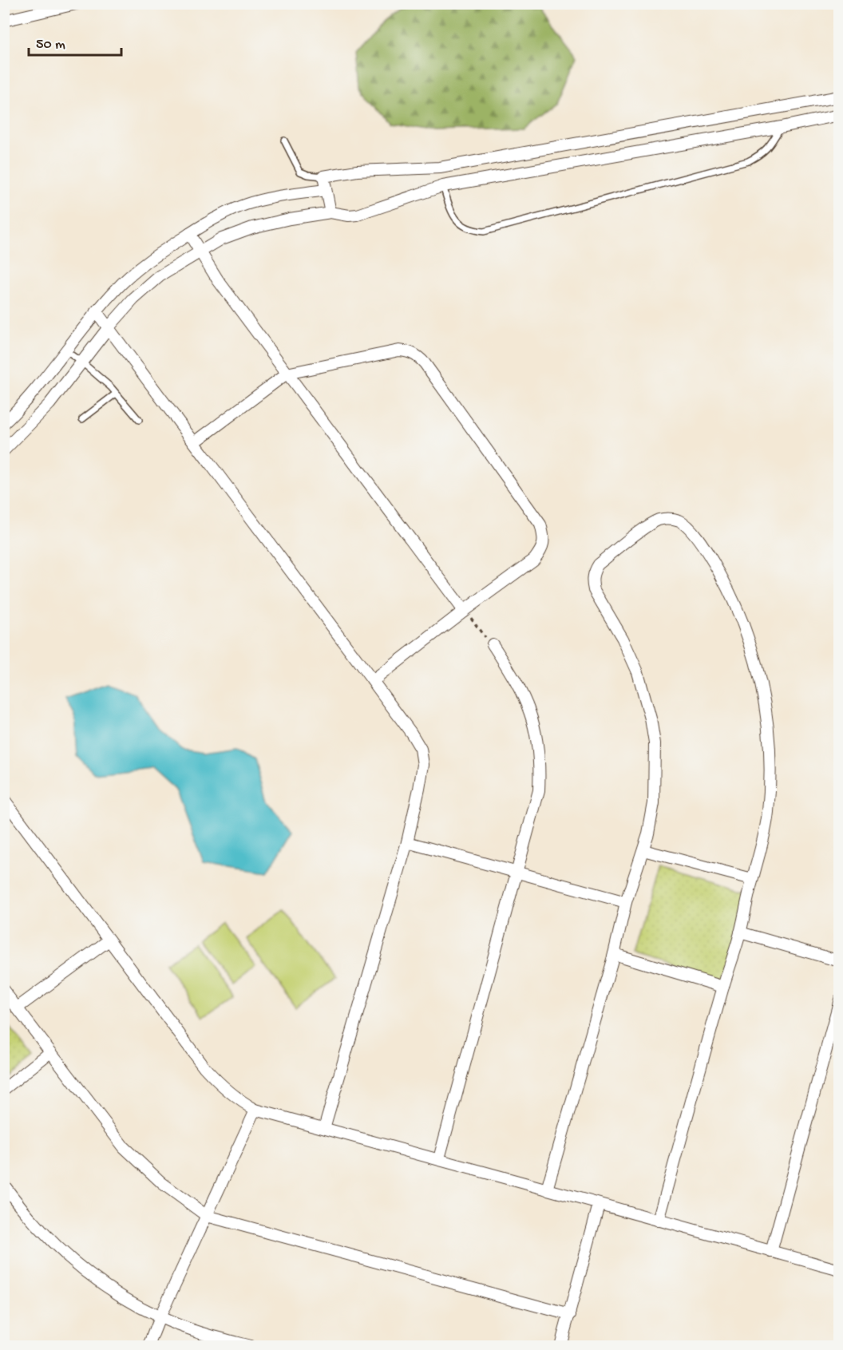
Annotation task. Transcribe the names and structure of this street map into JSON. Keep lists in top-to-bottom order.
{
  "scale_bar": "50 m"
}
